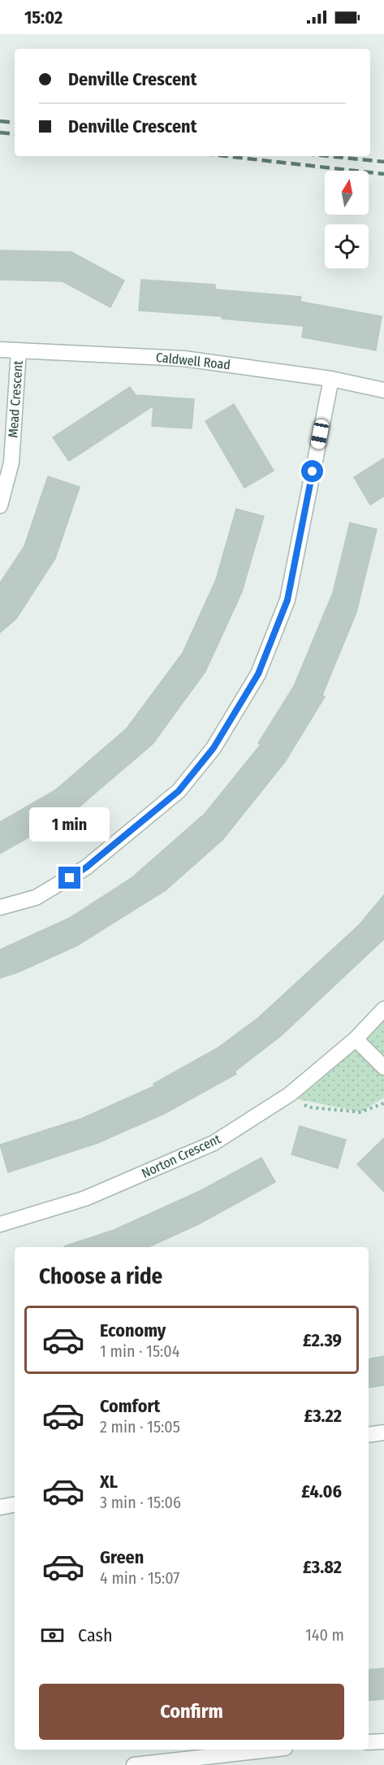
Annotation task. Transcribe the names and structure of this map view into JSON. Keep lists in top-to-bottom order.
{
  "streets": {
    "street": ["Caldwell Road", "Mead Crescent", "Norton Crescent"]
  },
  "crossings": [
    ["Caldwell Road", "Mead Crescent"]
  ],
  "north": "top",
  "page": {
    "status": "15:02",
    "banner": ["Denville Crescent", "Denville Crescent"],
    "bubble": "1 min",
    "heading": "Choose a ride",
    "list": [
      {
        "name": "Economy",
        "note": "1 min · 15:04",
        "value": "£2.39"
      },
      {
        "name": "Comfort",
        "note": "2 min · 15:05",
        "value": "£3.22"
      },
      {
        "name": "XL",
        "note": "3 min · 15:06",
        "value": "£4.06"
      },
      {
        "name": "Green",
        "note": "4 min · 15:07",
        "value": "£3.82"
      }
    ],
    "pay": ["Cash", "140 m"],
    "buttons": "Confirm"
  }
}
